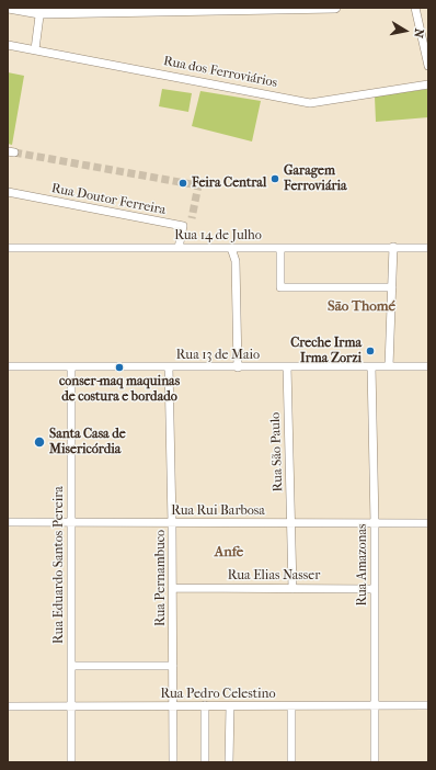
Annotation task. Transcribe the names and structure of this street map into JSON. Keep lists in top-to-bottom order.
{
  "streets": {
    "street": [
      "Rua dos Ferroviários",
      "Rua Doutor Ferreira",
      "Rua 14 de Julho",
      "Rua 13 de Maio",
      "Rua São Paulo",
      "Rua Rui Barbosa",
      "Rua Eduardo Santos Pereira",
      "Rua Amazonas",
      "Rua Elias Nasser",
      "Rua Pernambuco",
      "Rua Pedro Celestino"
    ]
  },
  "crossings": [
    ["Rua Doutor Ferreira", "Rua 14 de Julho"],
    ["Rua 13 de Maio", "Rua São Paulo"],
    ["Rua 13 de Maio", "Rua Eduardo Santos Pereira"],
    ["Rua 13 de Maio", "Rua Amazonas"],
    ["Rua 13 de Maio", "Rua Pernambuco"],
    ["Rua São Paulo", "Rua Rui Barbosa"],
    ["Rua São Paulo", "Rua Elias Nasser"],
    ["Rua Rui Barbosa", "Rua Eduardo Santos Pereira"],
    ["Rua Rui Barbosa", "Rua Amazonas"],
    ["Rua Rui Barbosa", "Rua Pernambuco"],
    ["Rua Eduardo Santos Pereira", "Rua Pedro Celestino"],
    ["Rua Amazonas", "Rua Elias Nasser"],
    ["Rua Amazonas", "Rua Pedro Celestino"],
    ["Rua Elias Nasser", "Rua Pernambuco"],
    ["Rua Pernambuco", "Rua Pedro Celestino"]
  ],
  "districts": ["São Thomé", "Anfe"],
  "places": [
    "Garagem Ferroviária",
    "Feira Central",
    "Creche Irma Irma Zorzi",
    "conser-maq maquinas de costura e bordado",
    "Santa Casa de Misericórdia"
  ],
  "north": "right"
}
